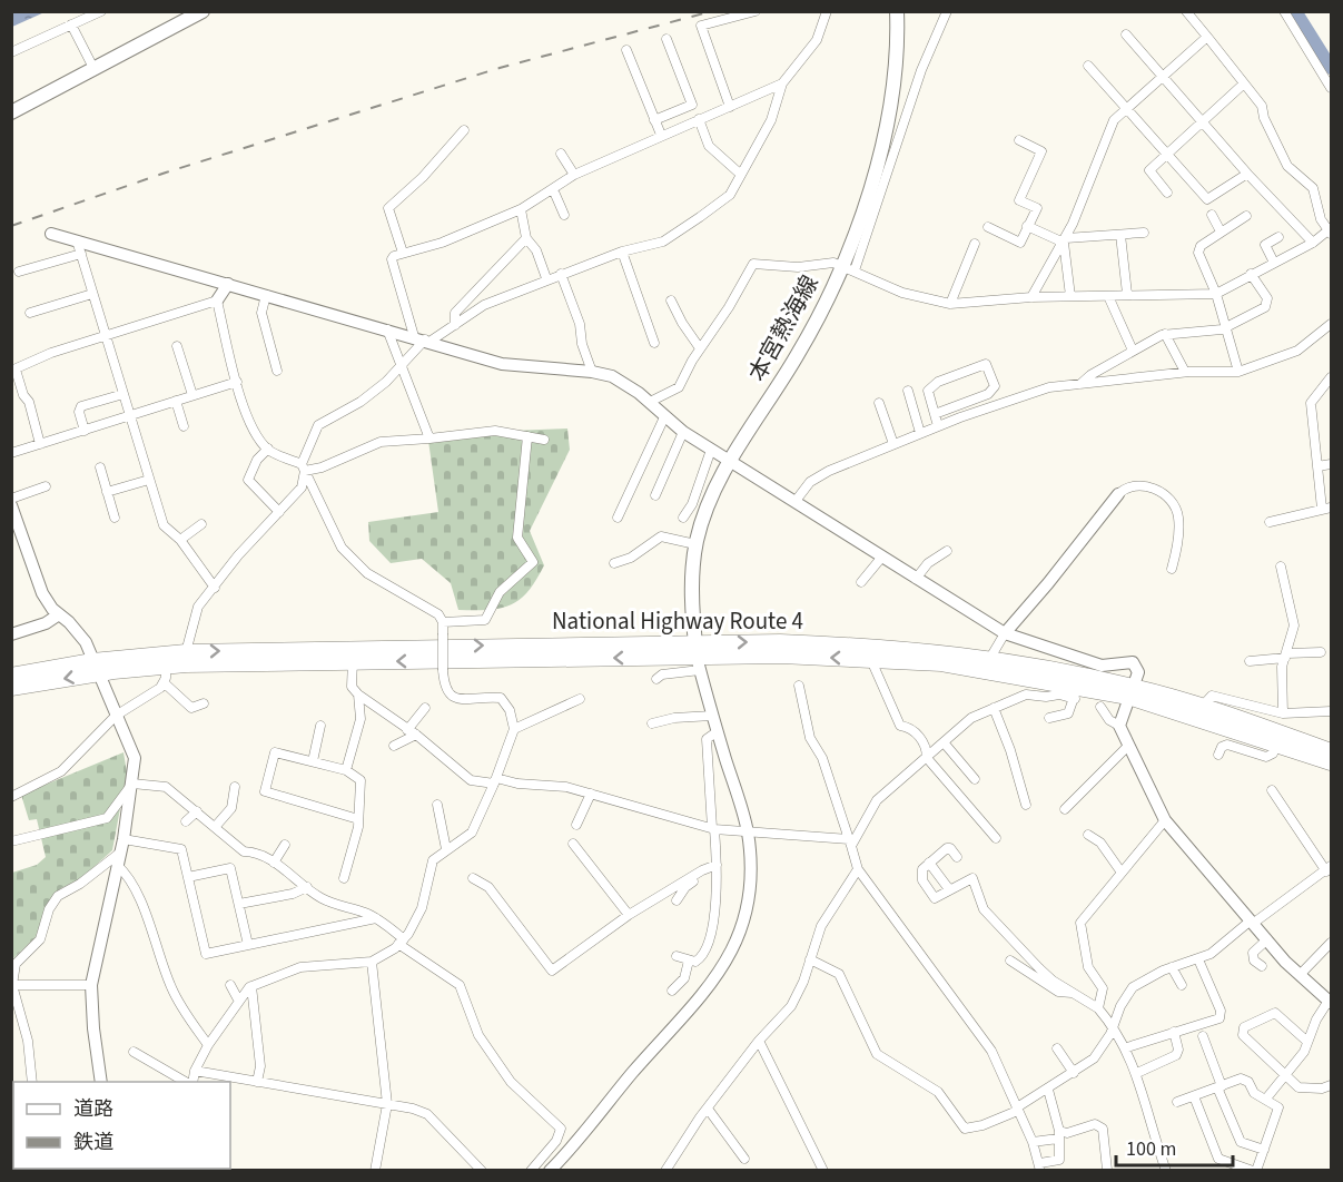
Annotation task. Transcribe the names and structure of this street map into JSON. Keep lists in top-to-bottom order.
{
  "streets": {
    "highway": ["National Highway Route 4"],
    "main road": ["本宮熱海線"]
  },
  "crossings": [
    ["本宮熱海線", "National Highway Route 4"]
  ],
  "legend": ["道路", "鉄道"],
  "scale_bar": "100 m"
}
